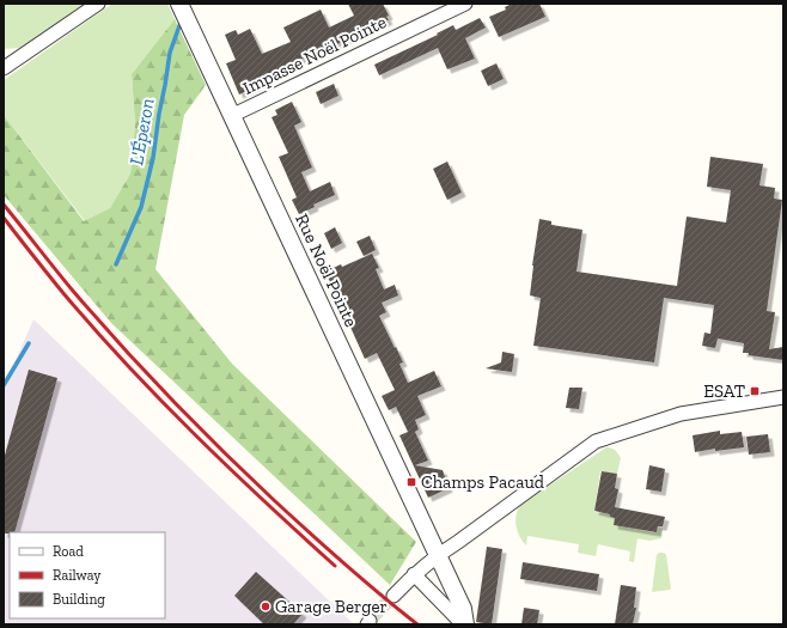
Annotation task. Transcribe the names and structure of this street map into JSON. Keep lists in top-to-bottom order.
{
  "streets": {
    "street": ["Impasse Noël Pointe", "Rue Noël Pointe"]
  },
  "crossings": [
    ["Impasse Noël Pointe", "Rue Noël Pointe"]
  ],
  "water": ["L'Éperon"],
  "places": {
    "transit": ["ESAT", "Champs Pacaud"],
    "other": ["Garage Berger"]
  },
  "legend": ["Road", "Railway", "Building"]
}
